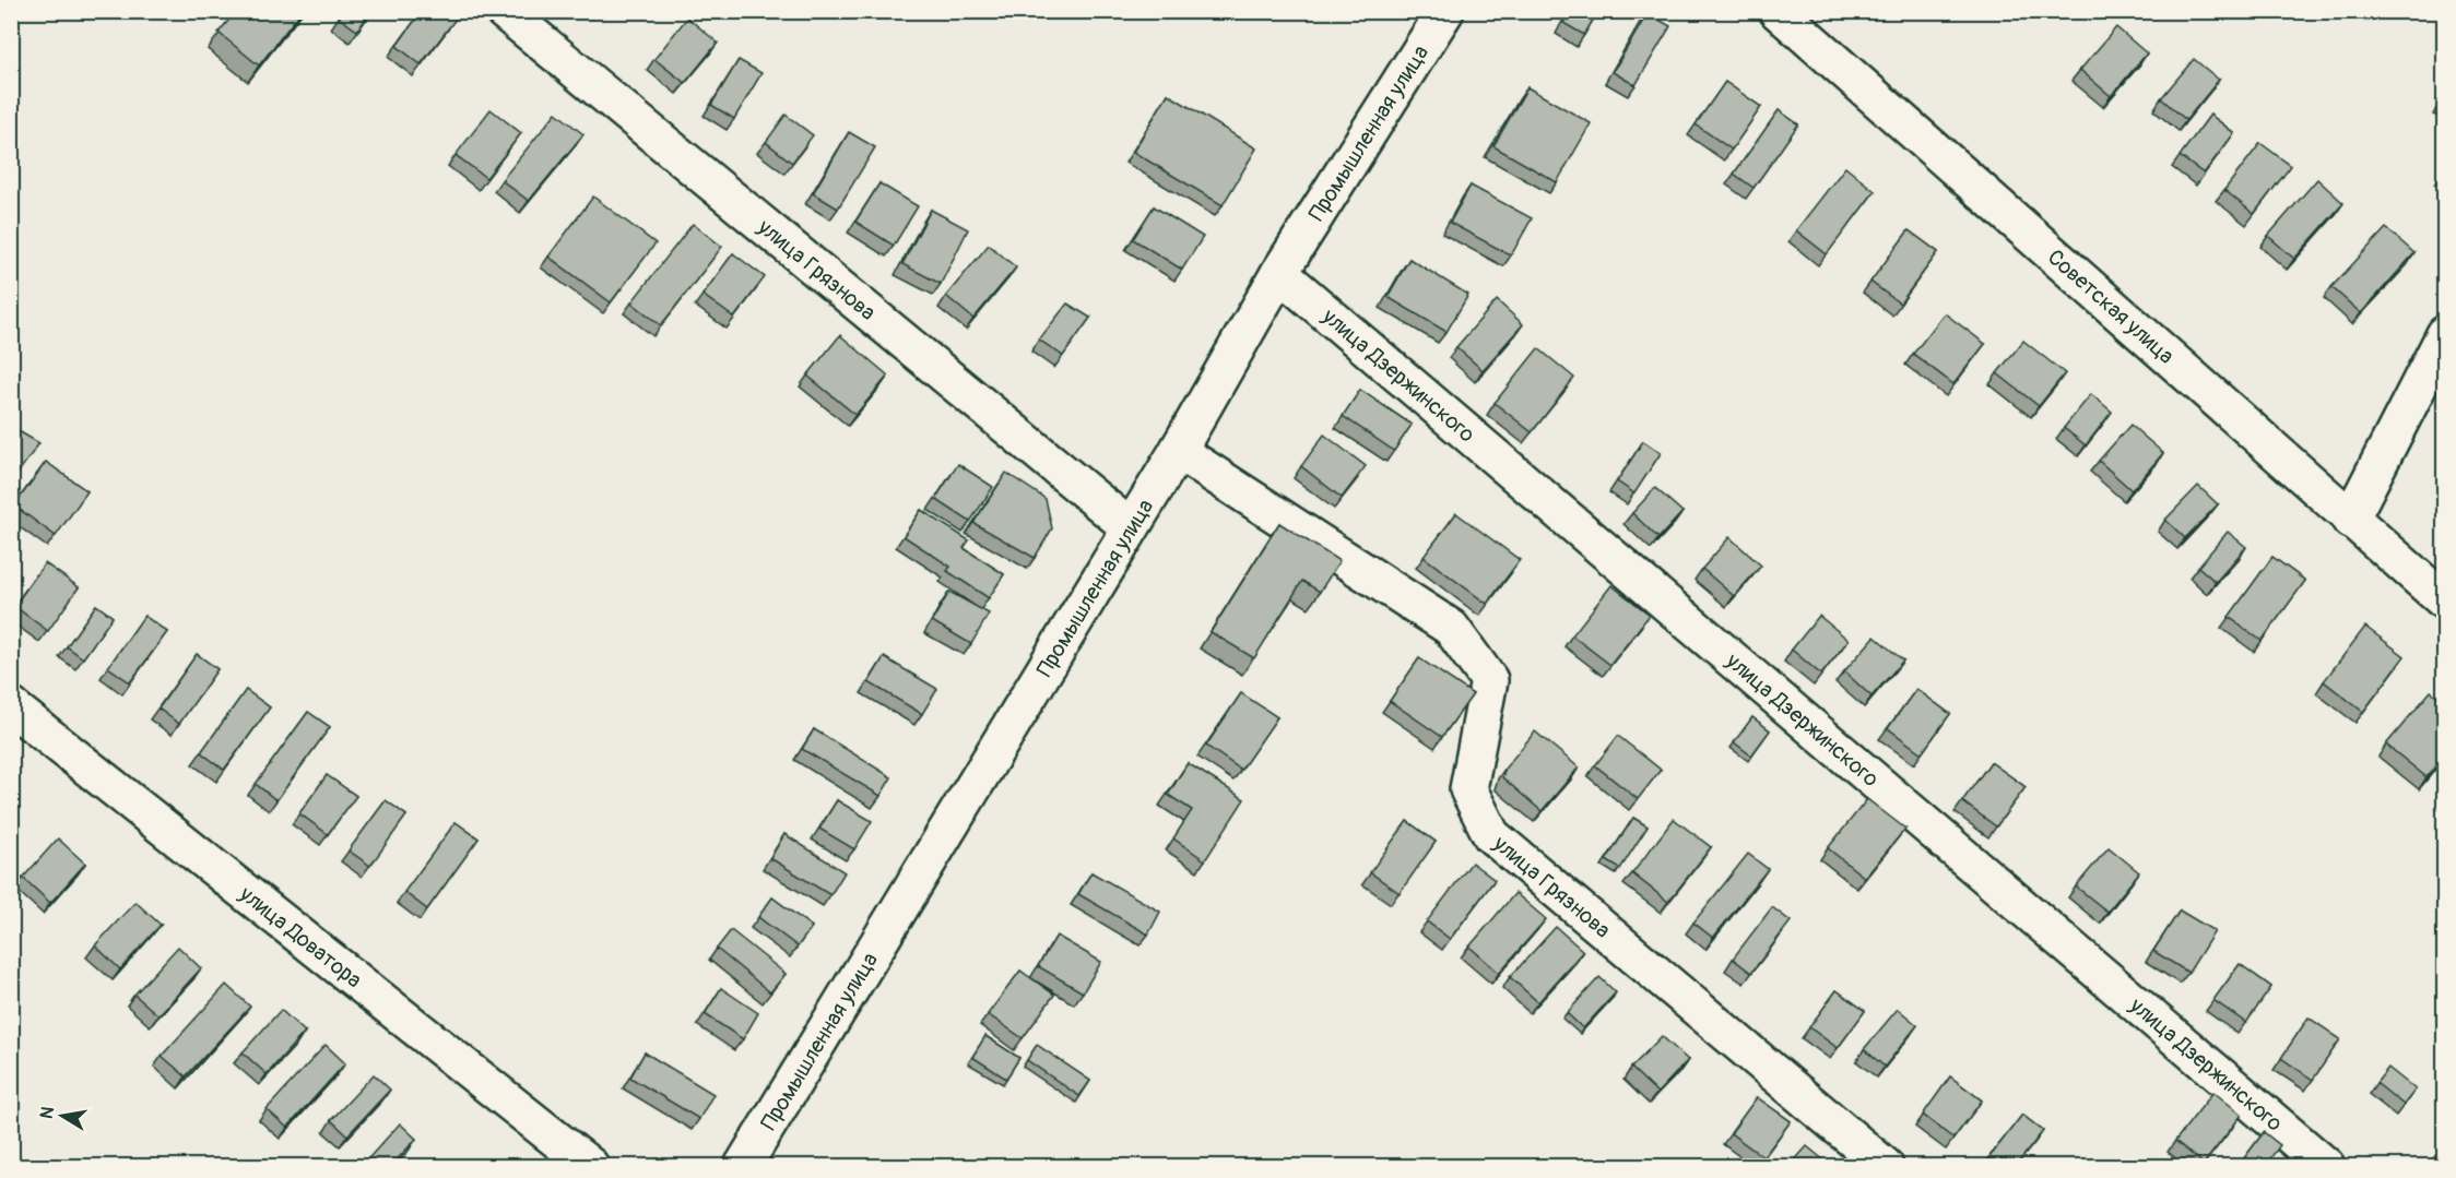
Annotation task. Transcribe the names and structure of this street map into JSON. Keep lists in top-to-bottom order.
{
  "streets": {
    "street": [
      "Промышленная улица",
      "улица Грязнова",
      "Советская улица",
      "улица Дзержинского",
      "улица Доватора"
    ]
  },
  "crossings": [
    ["Промышленная улица", "улица Грязнова"],
    ["Промышленная улица", "улица Дзержинского"]
  ],
  "north": "left"
}
